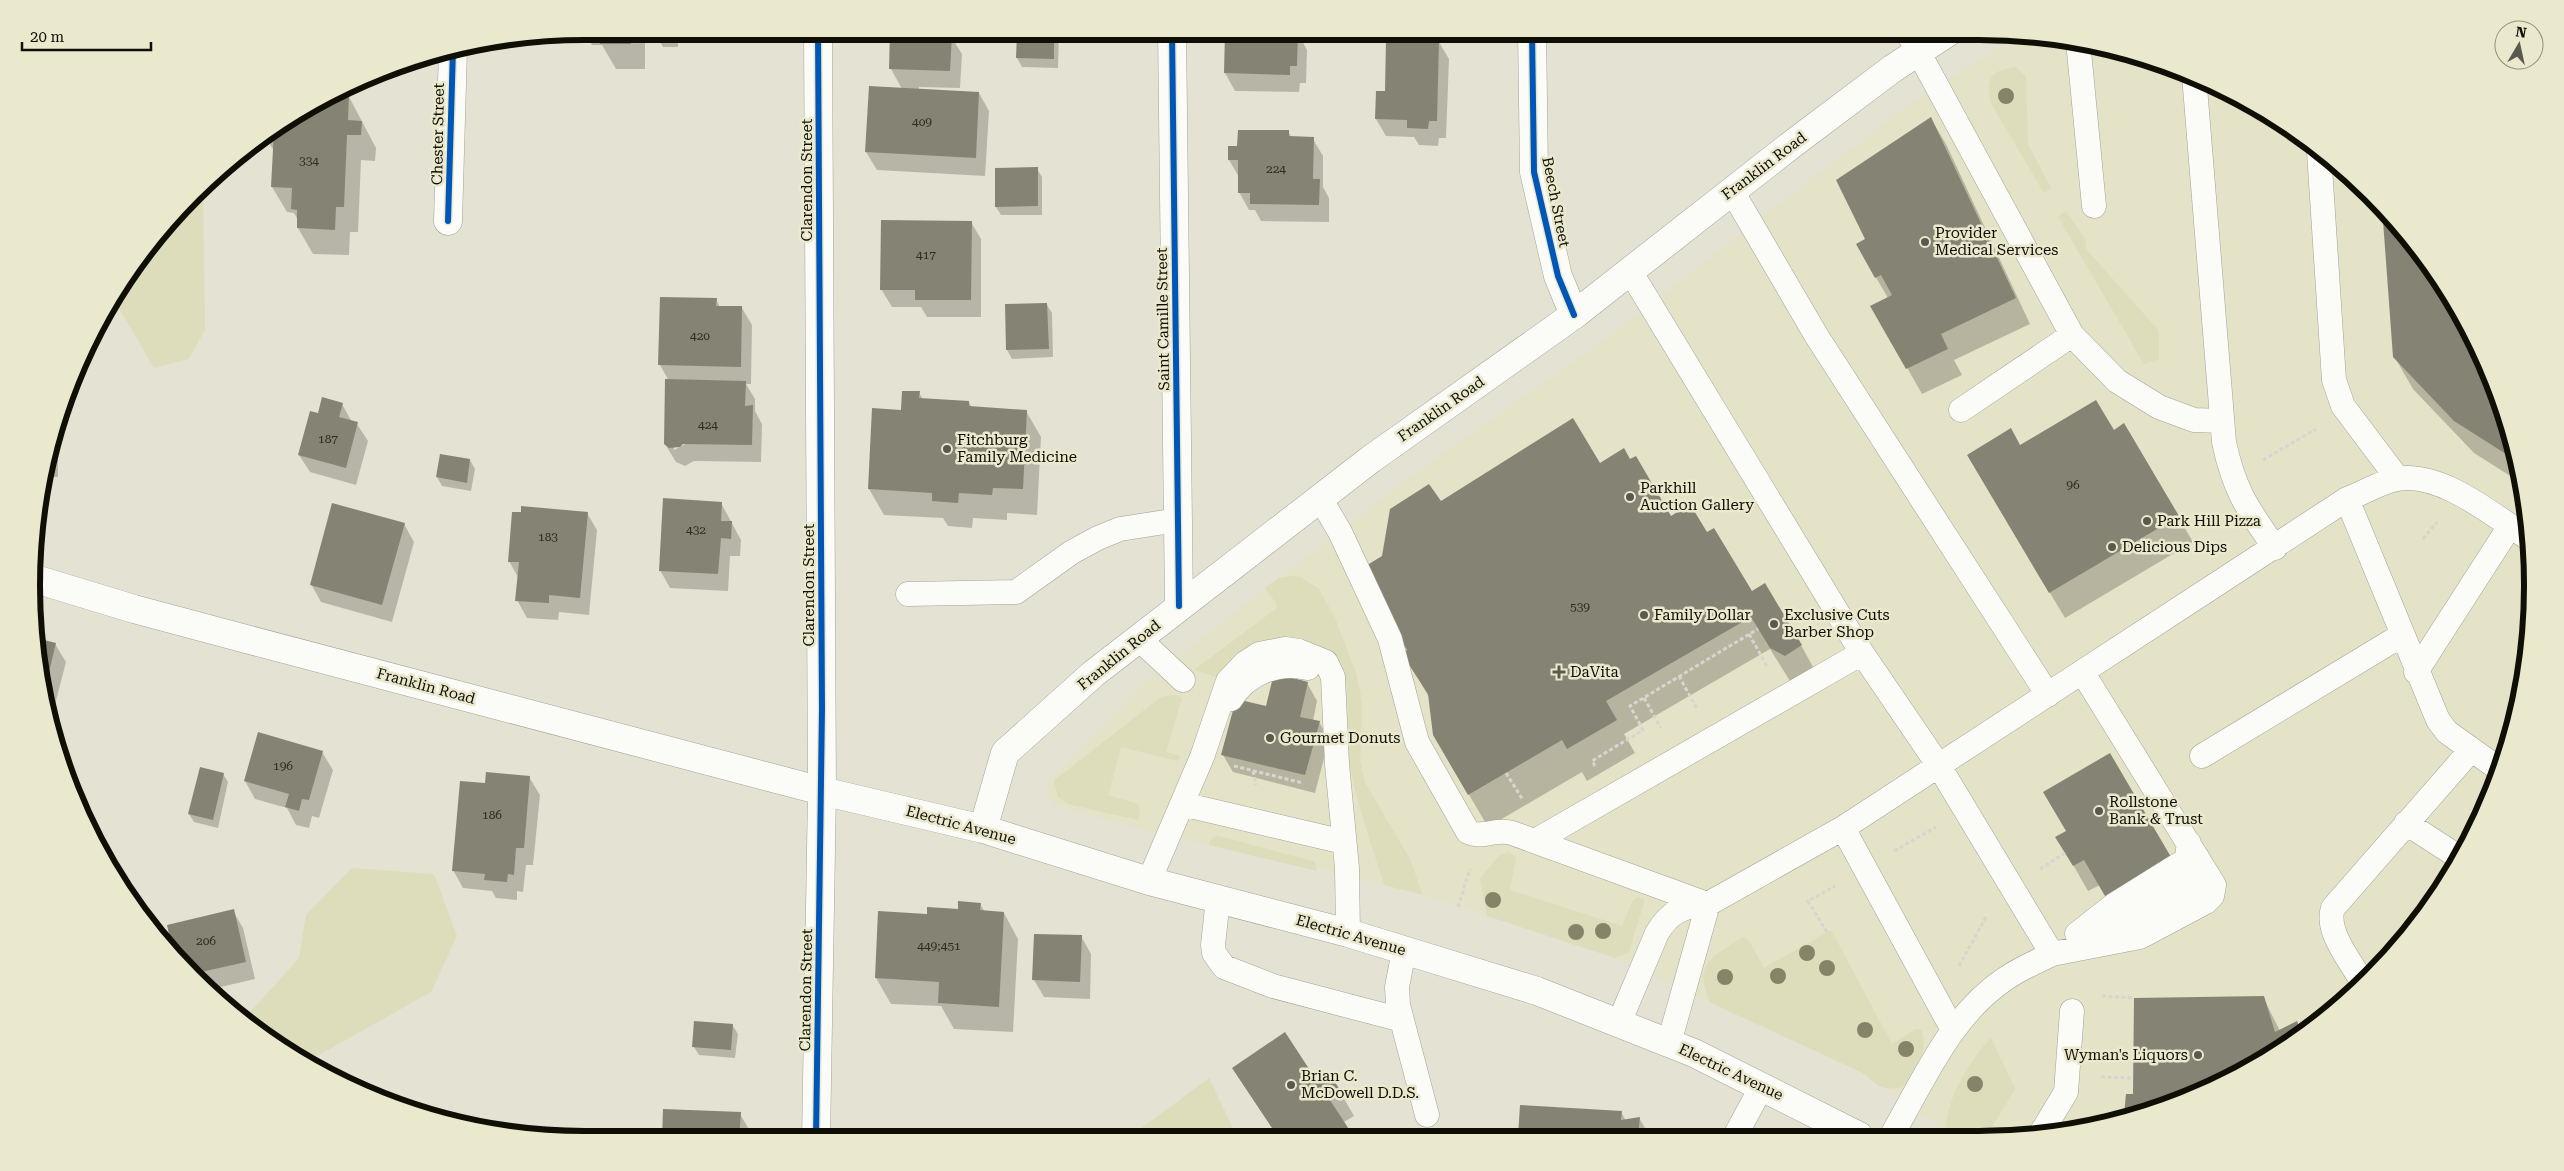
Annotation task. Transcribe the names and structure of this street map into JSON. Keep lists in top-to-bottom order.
{
  "streets": {
    "main road": [
      "Chester Street",
      "Franklin Road",
      "Clarendon Street",
      "Beech Street",
      "Saint Camille Street",
      "Electric Avenue"
    ]
  },
  "crossings": [
    ["Franklin Road", "Clarendon Street"],
    ["Franklin Road", "Beech Street"],
    ["Franklin Road", "Saint Camille Street"],
    ["Franklin Road", "Electric Avenue"],
    ["Clarendon Street", "Electric Avenue"]
  ],
  "places": {
    "other": [
      "Provider Medical Services",
      "Fitchburg Family Medicine",
      "Parkhill Auction Gallery",
      "Park Hill Pizza",
      "Delicious Dips",
      "Family Dollar",
      "Exclusive Cuts Barber Shop",
      "Gourmet Donuts",
      "Rollstone Bank & Trust",
      "Wyman's Liquors",
      "Brian C. McDowell D.D.S."
    ],
    "health": ["DaVita"]
  },
  "house_numbers": [
    "409",
    "334",
    "224",
    "417",
    "420",
    "424",
    "187",
    "96",
    "432",
    "183",
    "539",
    "196",
    "186",
    "206",
    "449;451"
  ],
  "scale_bar": "20 m",
  "north": "top"
}
